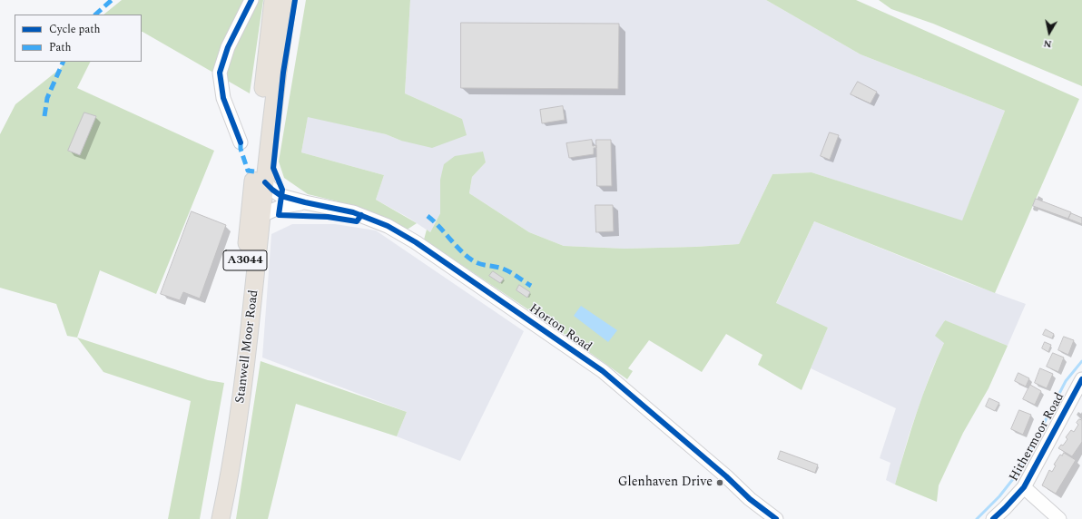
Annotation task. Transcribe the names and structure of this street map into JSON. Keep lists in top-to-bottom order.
{
  "streets": {
    "main road": ["A3044", "Stanwell Moor Road"],
    "street": ["Horton Road", "Hithermoor Road"]
  },
  "crossings": [
    ["Horton Road", "Stanwell Moor Road"]
  ],
  "places": ["Glenhaven Drive"],
  "legend": ["Cycle path", "Path"],
  "north": "bottom"
}
